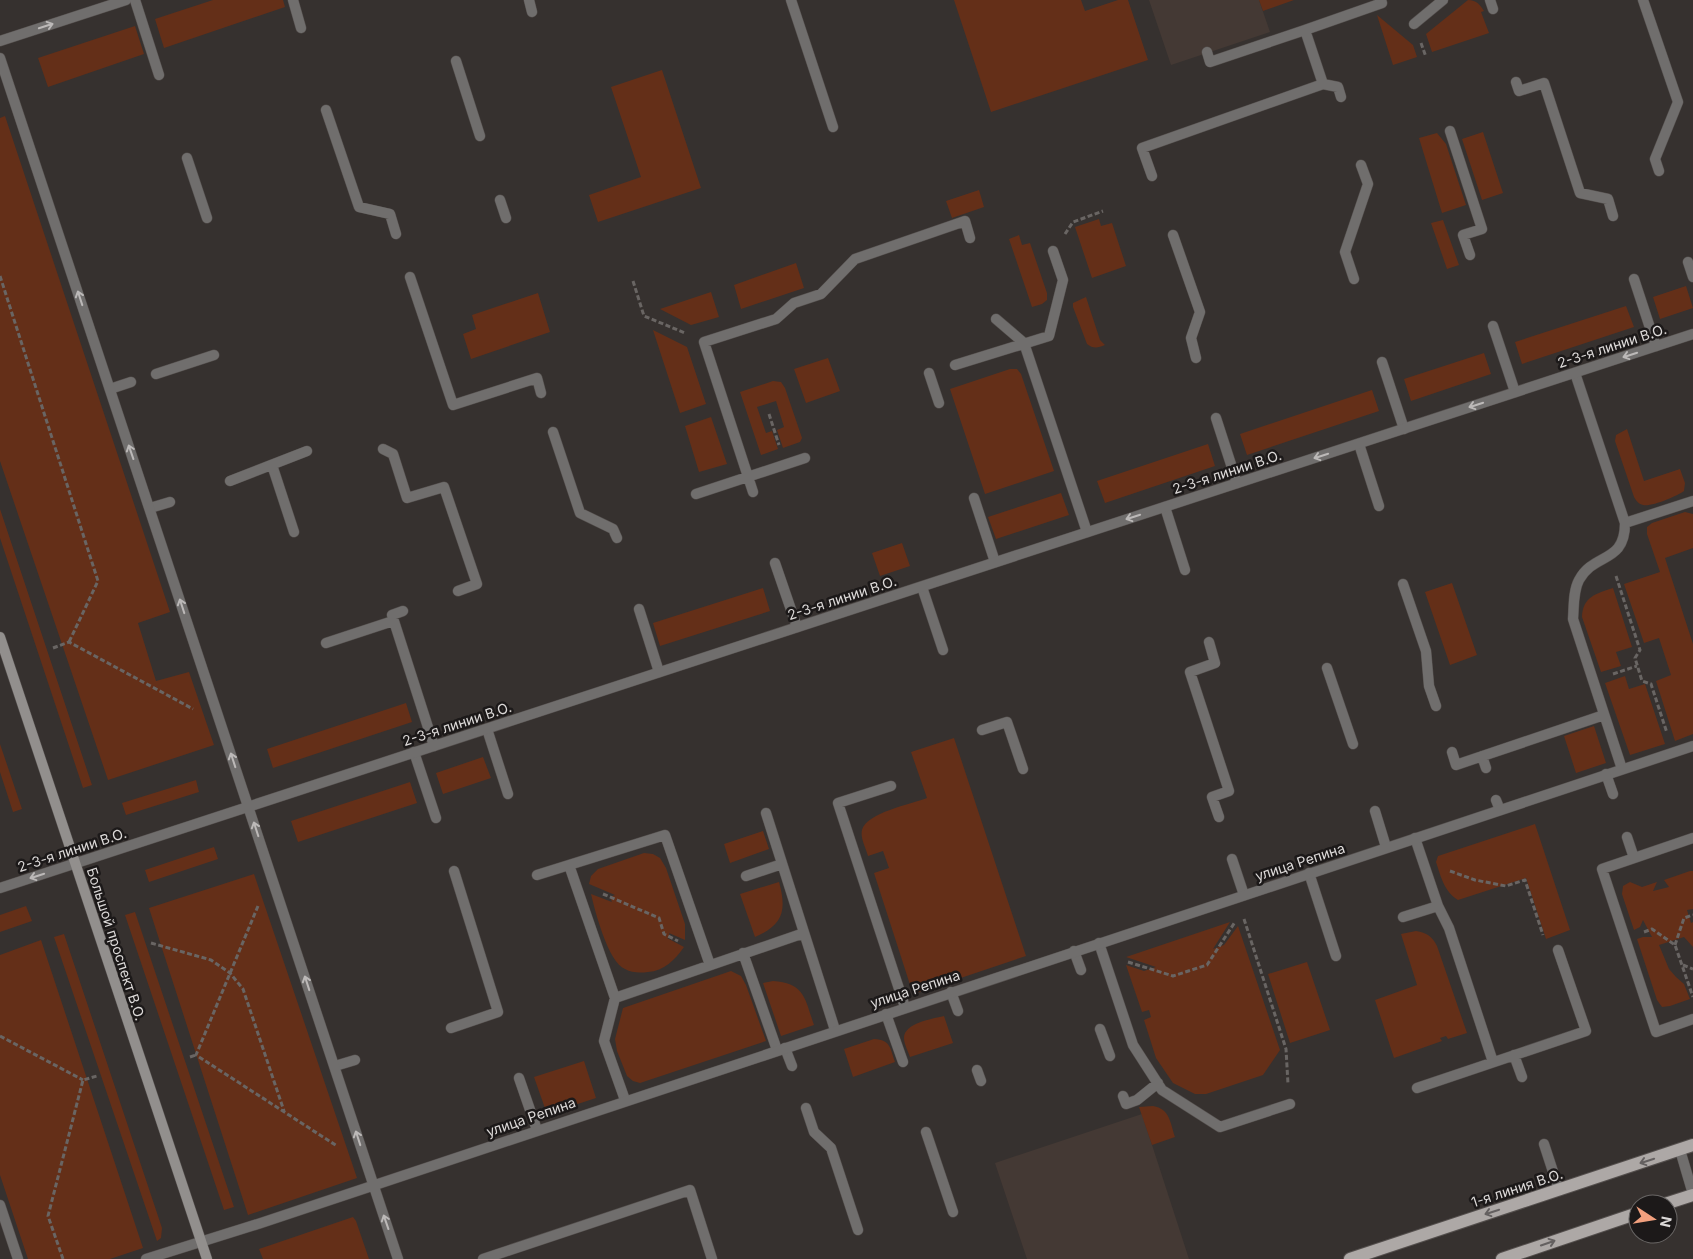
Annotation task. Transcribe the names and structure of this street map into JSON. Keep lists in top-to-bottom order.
{
  "streets": {
    "main road": ["Большой проспект В.О.", "1-я линия В.О."],
    "street": ["2-3-я линии В.О.", "улица Репина"]
  },
  "crossings": [
    ["2-3-я линии В.О.", "Большой проспект В.О."],
    ["улица Репина", "Большой проспект В.О."]
  ],
  "north": "right"
}
